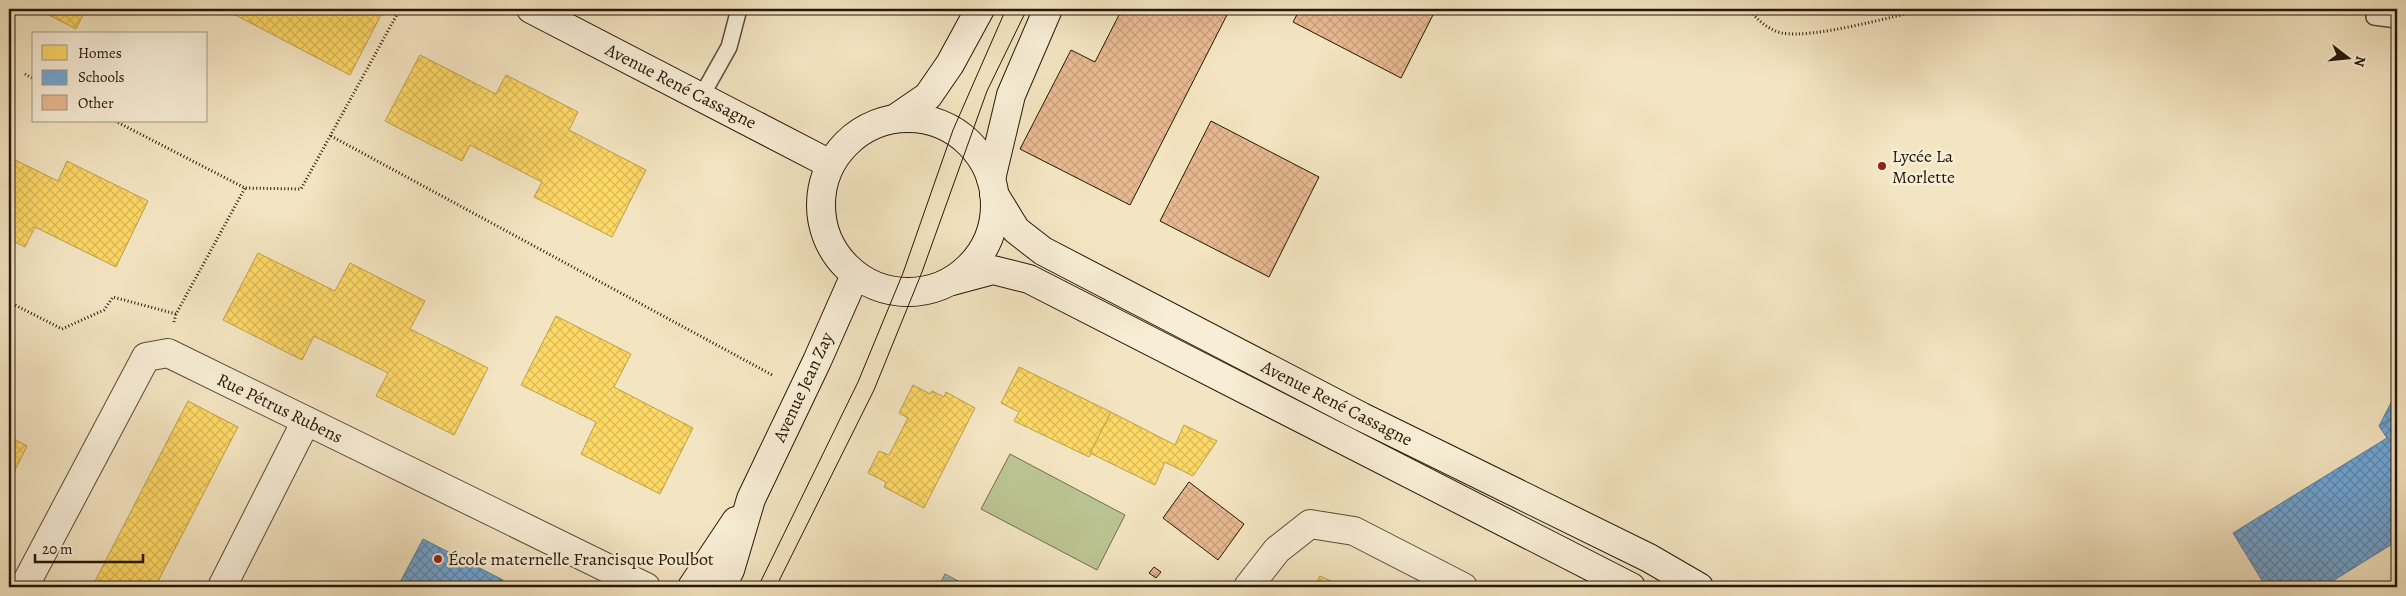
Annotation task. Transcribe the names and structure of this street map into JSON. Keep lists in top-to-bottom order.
{
  "streets": {
    "main road": ["Avenue René Cassagne", "Avenue Jean Zay", "Rue Pétrus Rubens"]
  },
  "crossings": [
    ["Avenue René Cassagne", "Avenue Jean Zay"]
  ],
  "places": ["Lycée La Morlette", "École maternelle Francisque Poulbot"],
  "legend": ["Homes", "Schools", "Other"],
  "scale_bar": "20 m",
  "north": "right"
}
